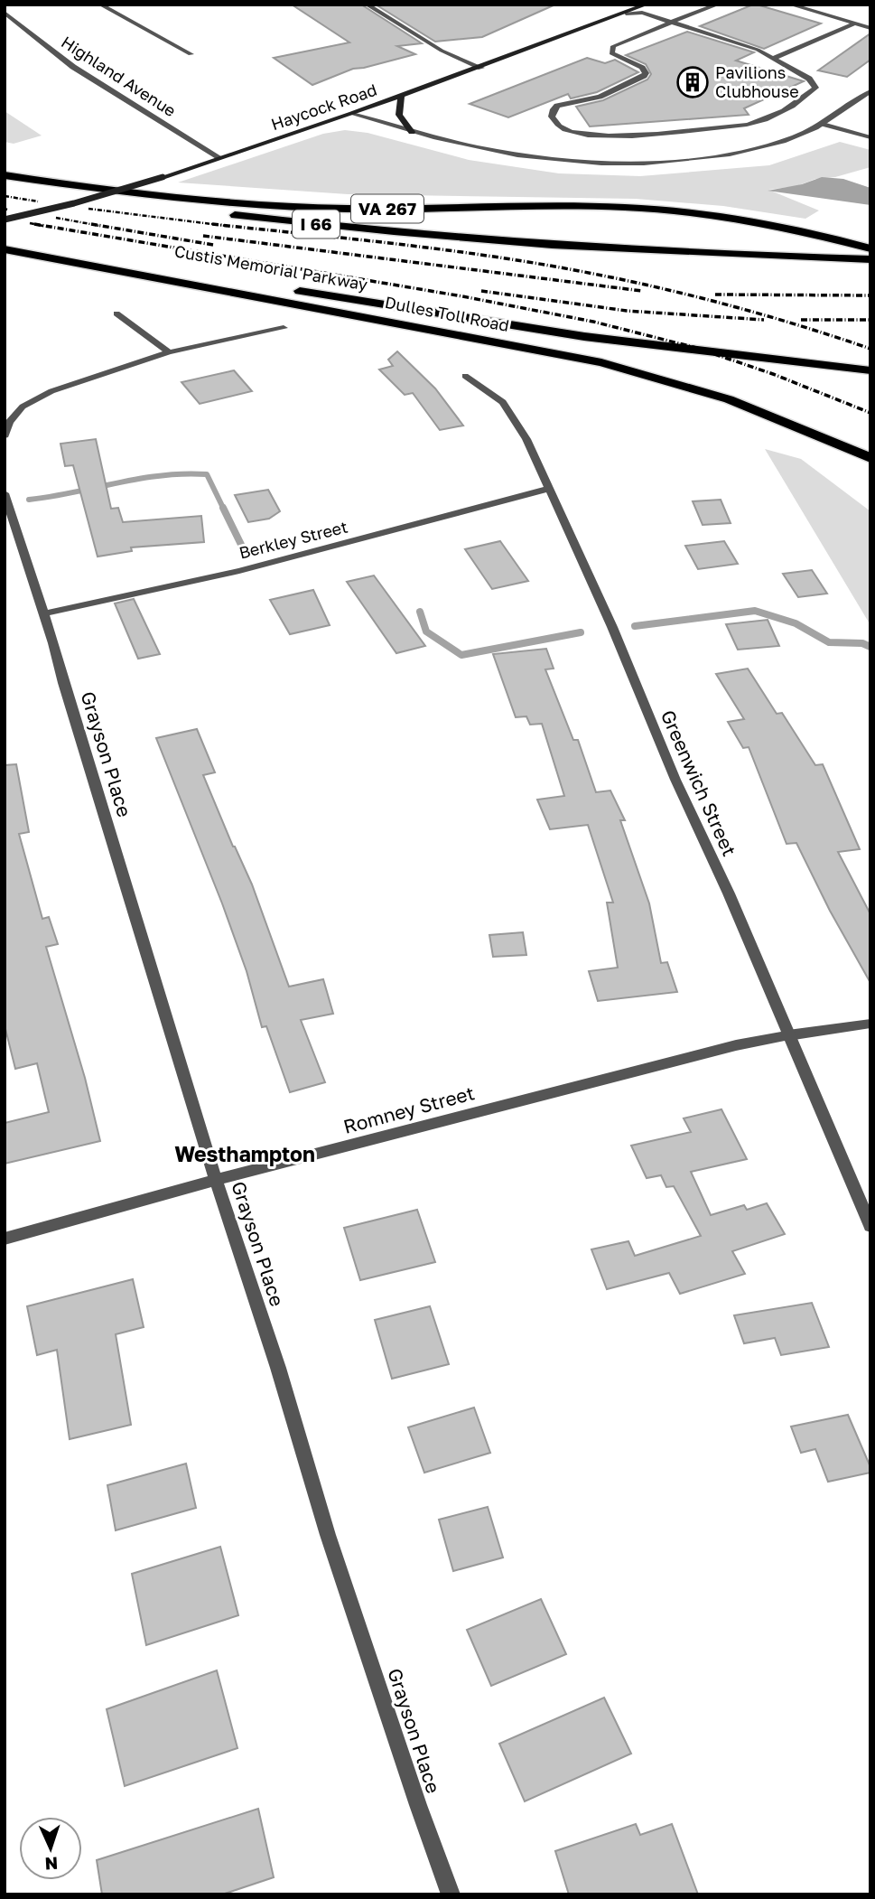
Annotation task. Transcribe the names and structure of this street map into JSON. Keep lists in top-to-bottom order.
{
  "streets": {
    "highway": [
      "VA 267",
      "I 66",
      "Custis Memorial Parkway",
      "Dulles Toll Road"
    ],
    "main road": ["Haycock Road"],
    "street": [
      "Highland Avenue",
      "Berkley Street",
      "Grayson Place",
      "Greenwich Street",
      "Romney Street"
    ]
  },
  "crossings": [
    ["Highland Avenue", "Haycock Road"],
    ["Berkley Street", "Grayson Place"],
    ["Berkley Street", "Greenwich Street"],
    ["Grayson Place", "Romney Street"],
    ["Greenwich Street", "Romney Street"]
  ],
  "districts": ["Westhampton"],
  "places": {
    "building": ["Pavilions Clubhouse"]
  },
  "north": "bottom"
}
